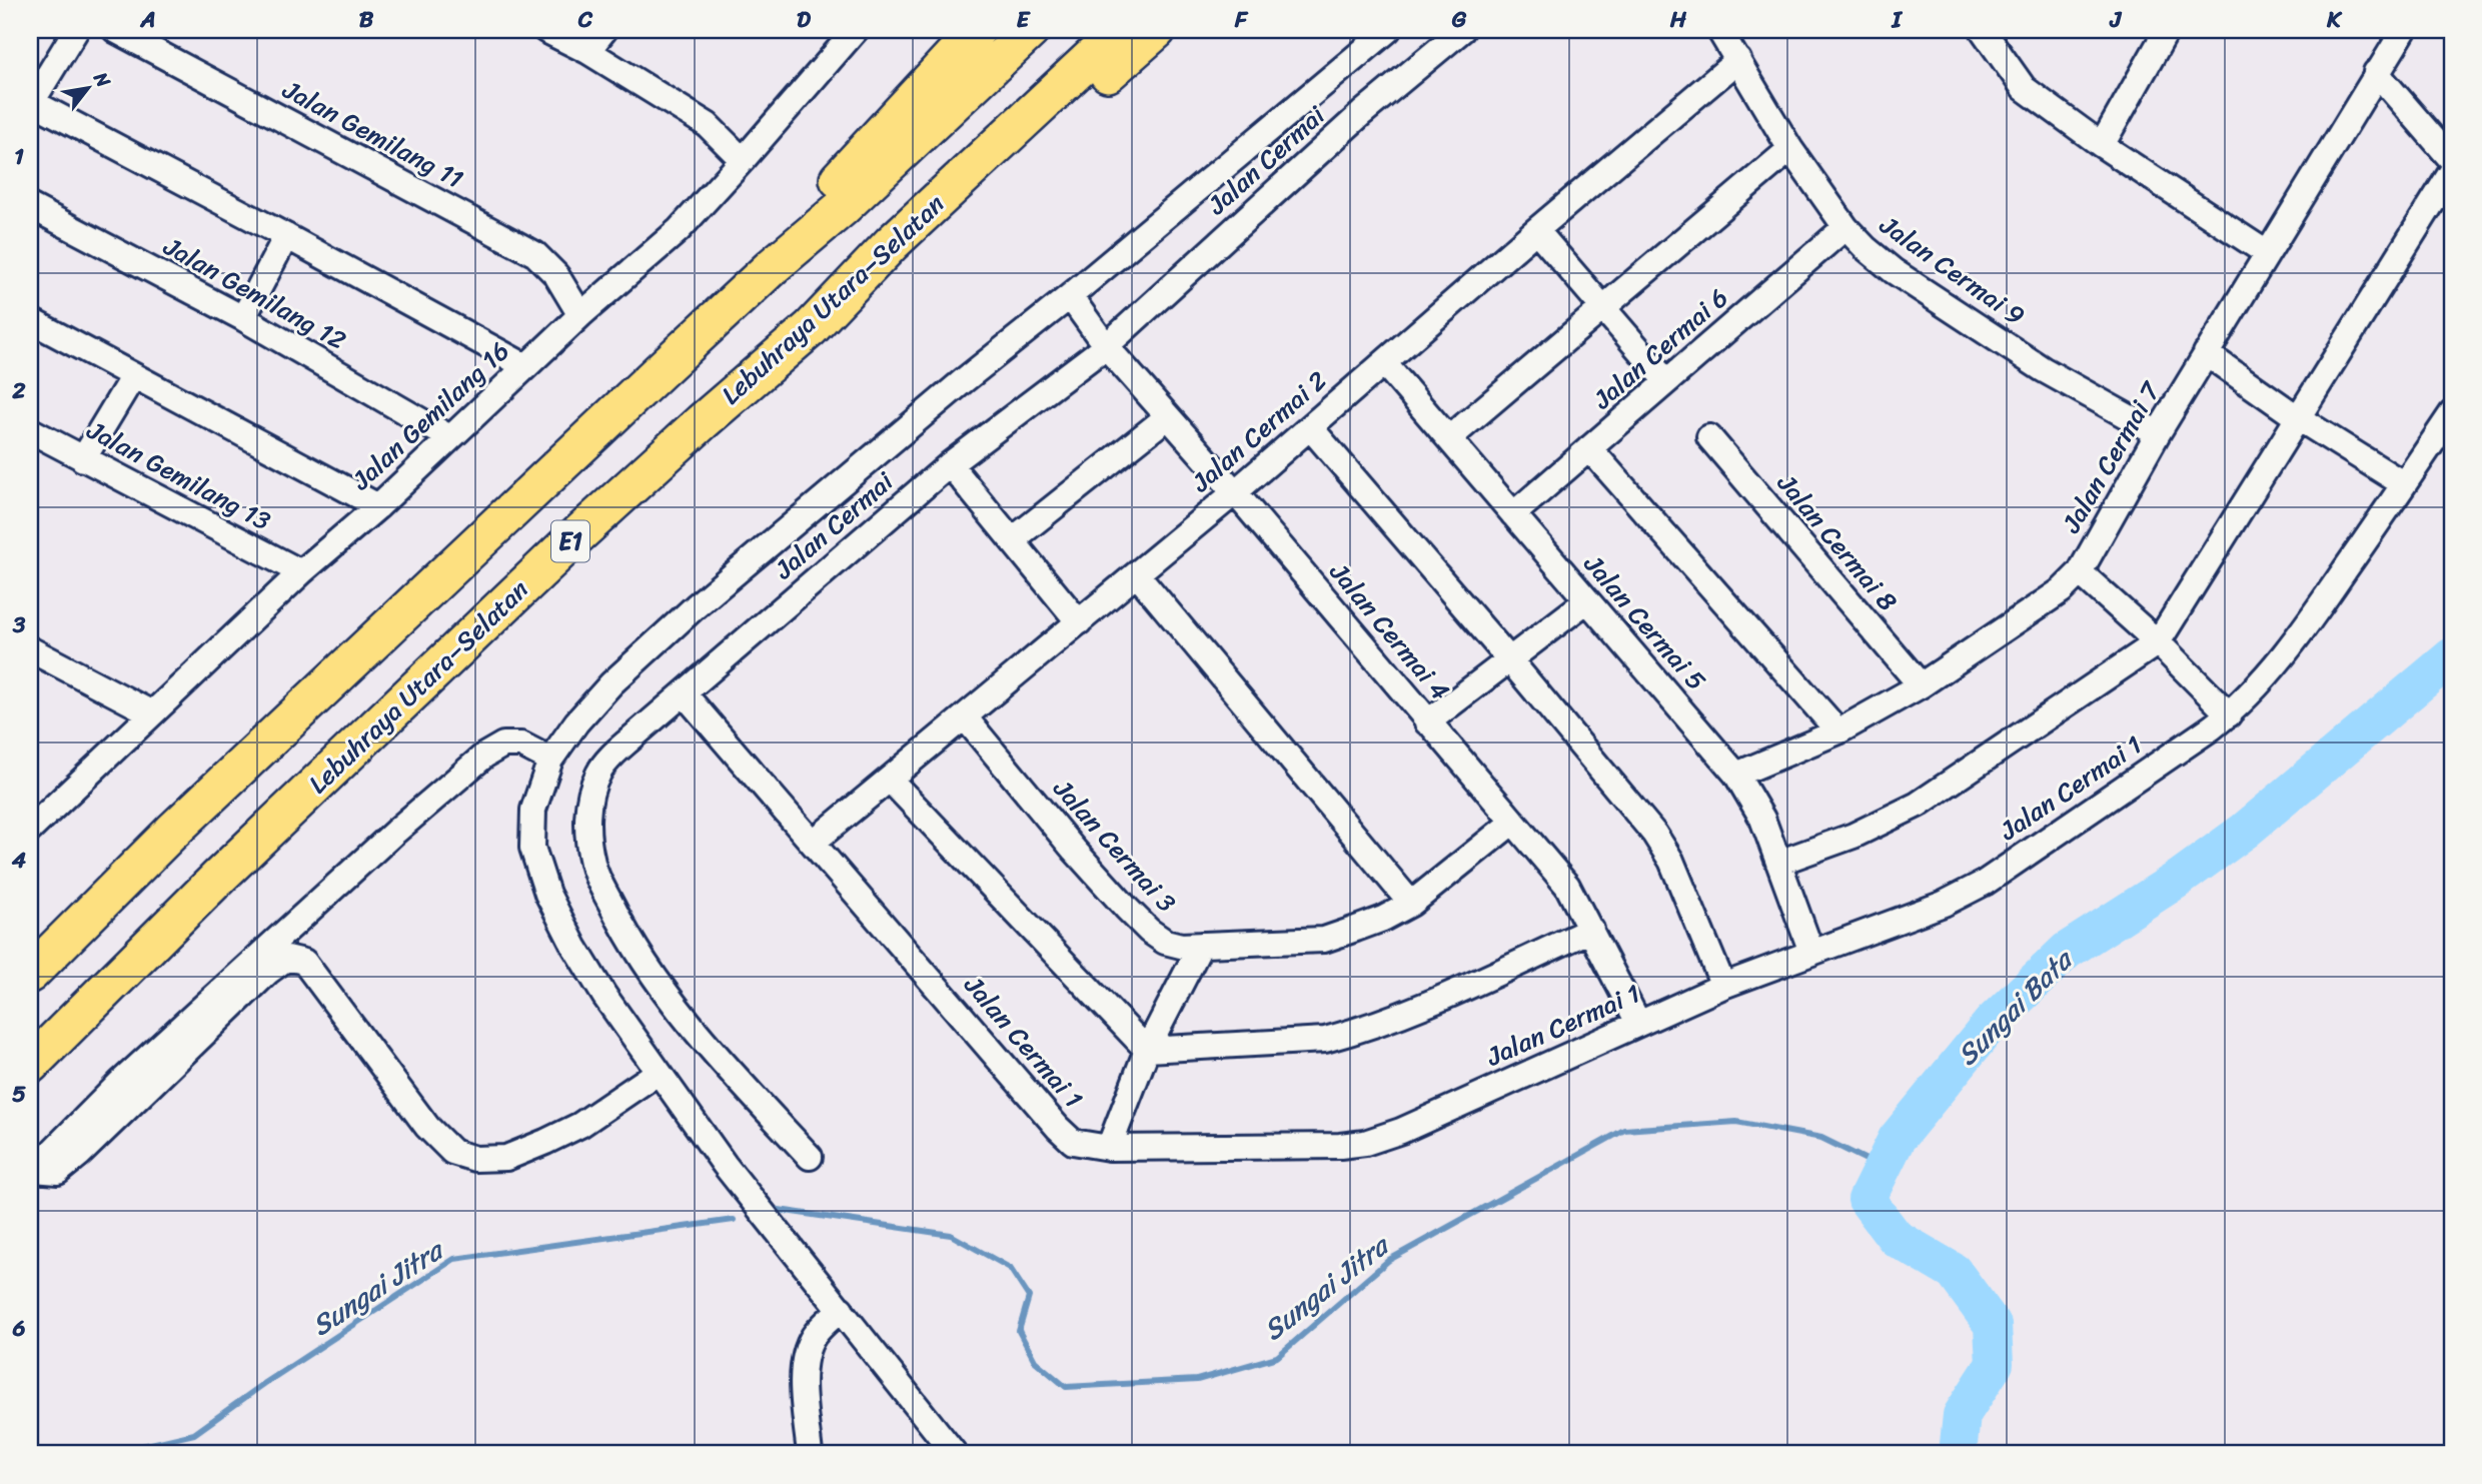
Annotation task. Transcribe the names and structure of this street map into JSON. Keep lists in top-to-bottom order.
{
  "streets": {
    "highway": ["Lebuhraya Utara–Selatan", "E1"],
    "street": [
      "Jalan Gemilang 11",
      "Jalan Cermai",
      "Jalan Cermai 9",
      "Jalan Gemilang 12",
      "Jalan Cermai 6",
      "Jalan Gemilang 16",
      "Jalan Cermai 2",
      "Jalan Cermai 7",
      "Jalan Gemilang 13",
      "Jalan Cermai 8",
      "Jalan Cermai 5",
      "Jalan Cermai 4",
      "Jalan Cermai 1",
      "Jalan Cermai 3"
    ]
  },
  "crossings": [
    ["Jalan Gemilang 11", "Jalan Gemilang 16"],
    ["Jalan Cermai", "Jalan Cermai 4"],
    ["Jalan Cermai", "Jalan Cermai 1"],
    ["Jalan Cermai 9", "Jalan Cermai 6"],
    ["Jalan Cermai 9", "Jalan Cermai 2"],
    ["Jalan Cermai 9", "Jalan Cermai 7"],
    ["Jalan Gemilang 12", "Jalan Gemilang 16"],
    ["Jalan Cermai 6", "Jalan Cermai 5"],
    ["Jalan Gemilang 16", "Jalan Gemilang 13"],
    ["Jalan Cermai 2", "Jalan Cermai 5"],
    ["Jalan Cermai 2", "Jalan Cermai 4"],
    ["Jalan Cermai 2", "Jalan Cermai 1"],
    ["Jalan Cermai 2", "Jalan Cermai 3"],
    ["Jalan Cermai 7", "Jalan Cermai 8"],
    ["Jalan Cermai 7", "Jalan Cermai 5"],
    ["Jalan Cermai 5", "Jalan Cermai 1"],
    ["Jalan Cermai 4", "Jalan Cermai 1"],
    ["Jalan Cermai 4", "Jalan Cermai 3"]
  ],
  "water": ["Sungai Bata", "Sungai Jitra"],
  "north": "top right",
  "grid": {
    "columns": [
      "A",
      "B",
      "C",
      "D",
      "E",
      "F",
      "G",
      "H",
      "I",
      "J",
      "K"
    ],
    "rows": [
      "1",
      "2",
      "3",
      "4",
      "5",
      "6"
    ]
  }
}
